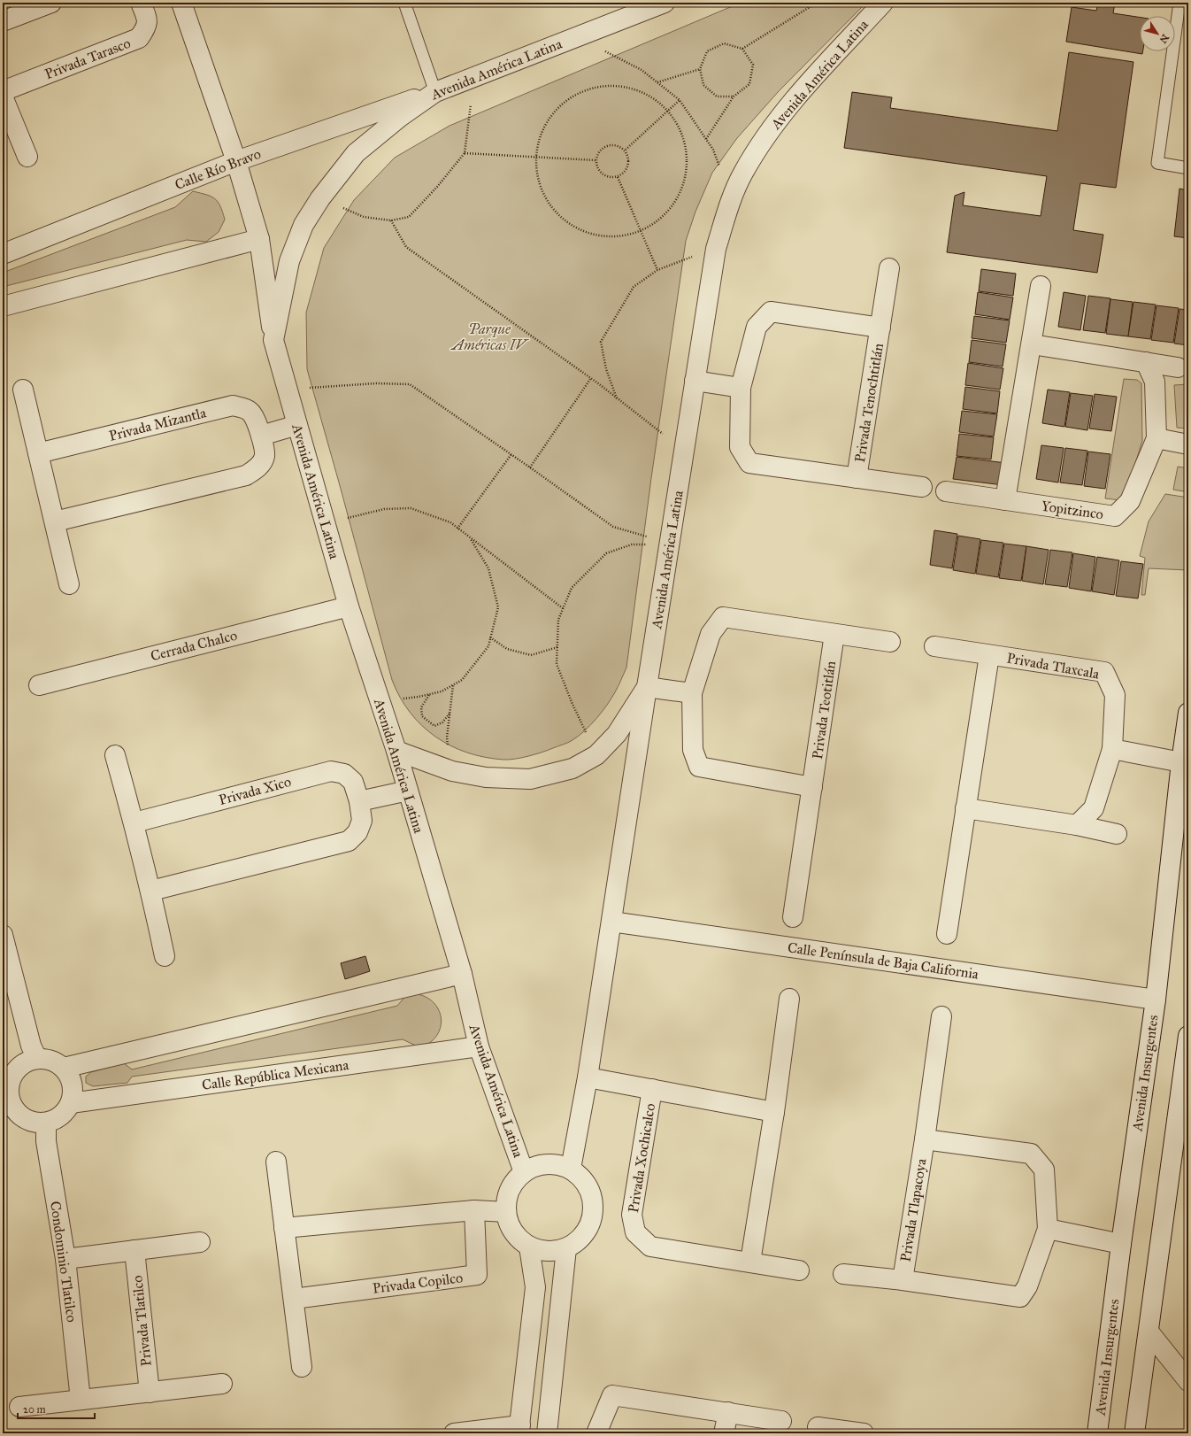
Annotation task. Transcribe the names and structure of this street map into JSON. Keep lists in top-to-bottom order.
{
  "streets": {
    "street": [
      "Privada Tarasco",
      "Avenida América Latina",
      "Calle Río Bravo",
      "Privada Tenochtitlán",
      "Privada Mizantla",
      "Yopitzinco",
      "Cerrada Chalco",
      "Privada Tlaxcala",
      "Privada Teotitlán",
      "Privada Xico",
      "Calle Península de Baja California",
      "Avenida Insurgentes",
      "Calle República Mexicana",
      "Privada Xochicalco",
      "Privada Tlapacoya",
      "Condominio Tlatilco",
      "Privada Copilco",
      "Privada Tlatilco"
    ]
  },
  "crossings": [
    ["Avenida América Latina", "Calle Río Bravo"],
    ["Avenida América Latina", "Cerrada Chalco"],
    ["Avenida América Latina", "Calle Península de Baja California"],
    ["Avenida América Latina", "Calle República Mexicana"],
    ["Calle Península de Baja California", "Avenida Insurgentes"],
    ["Calle República Mexicana", "Condominio Tlatilco"]
  ],
  "parks": ["Parque Américas IV"],
  "scale_bar": "20 m",
  "north": "bottom right"
}
